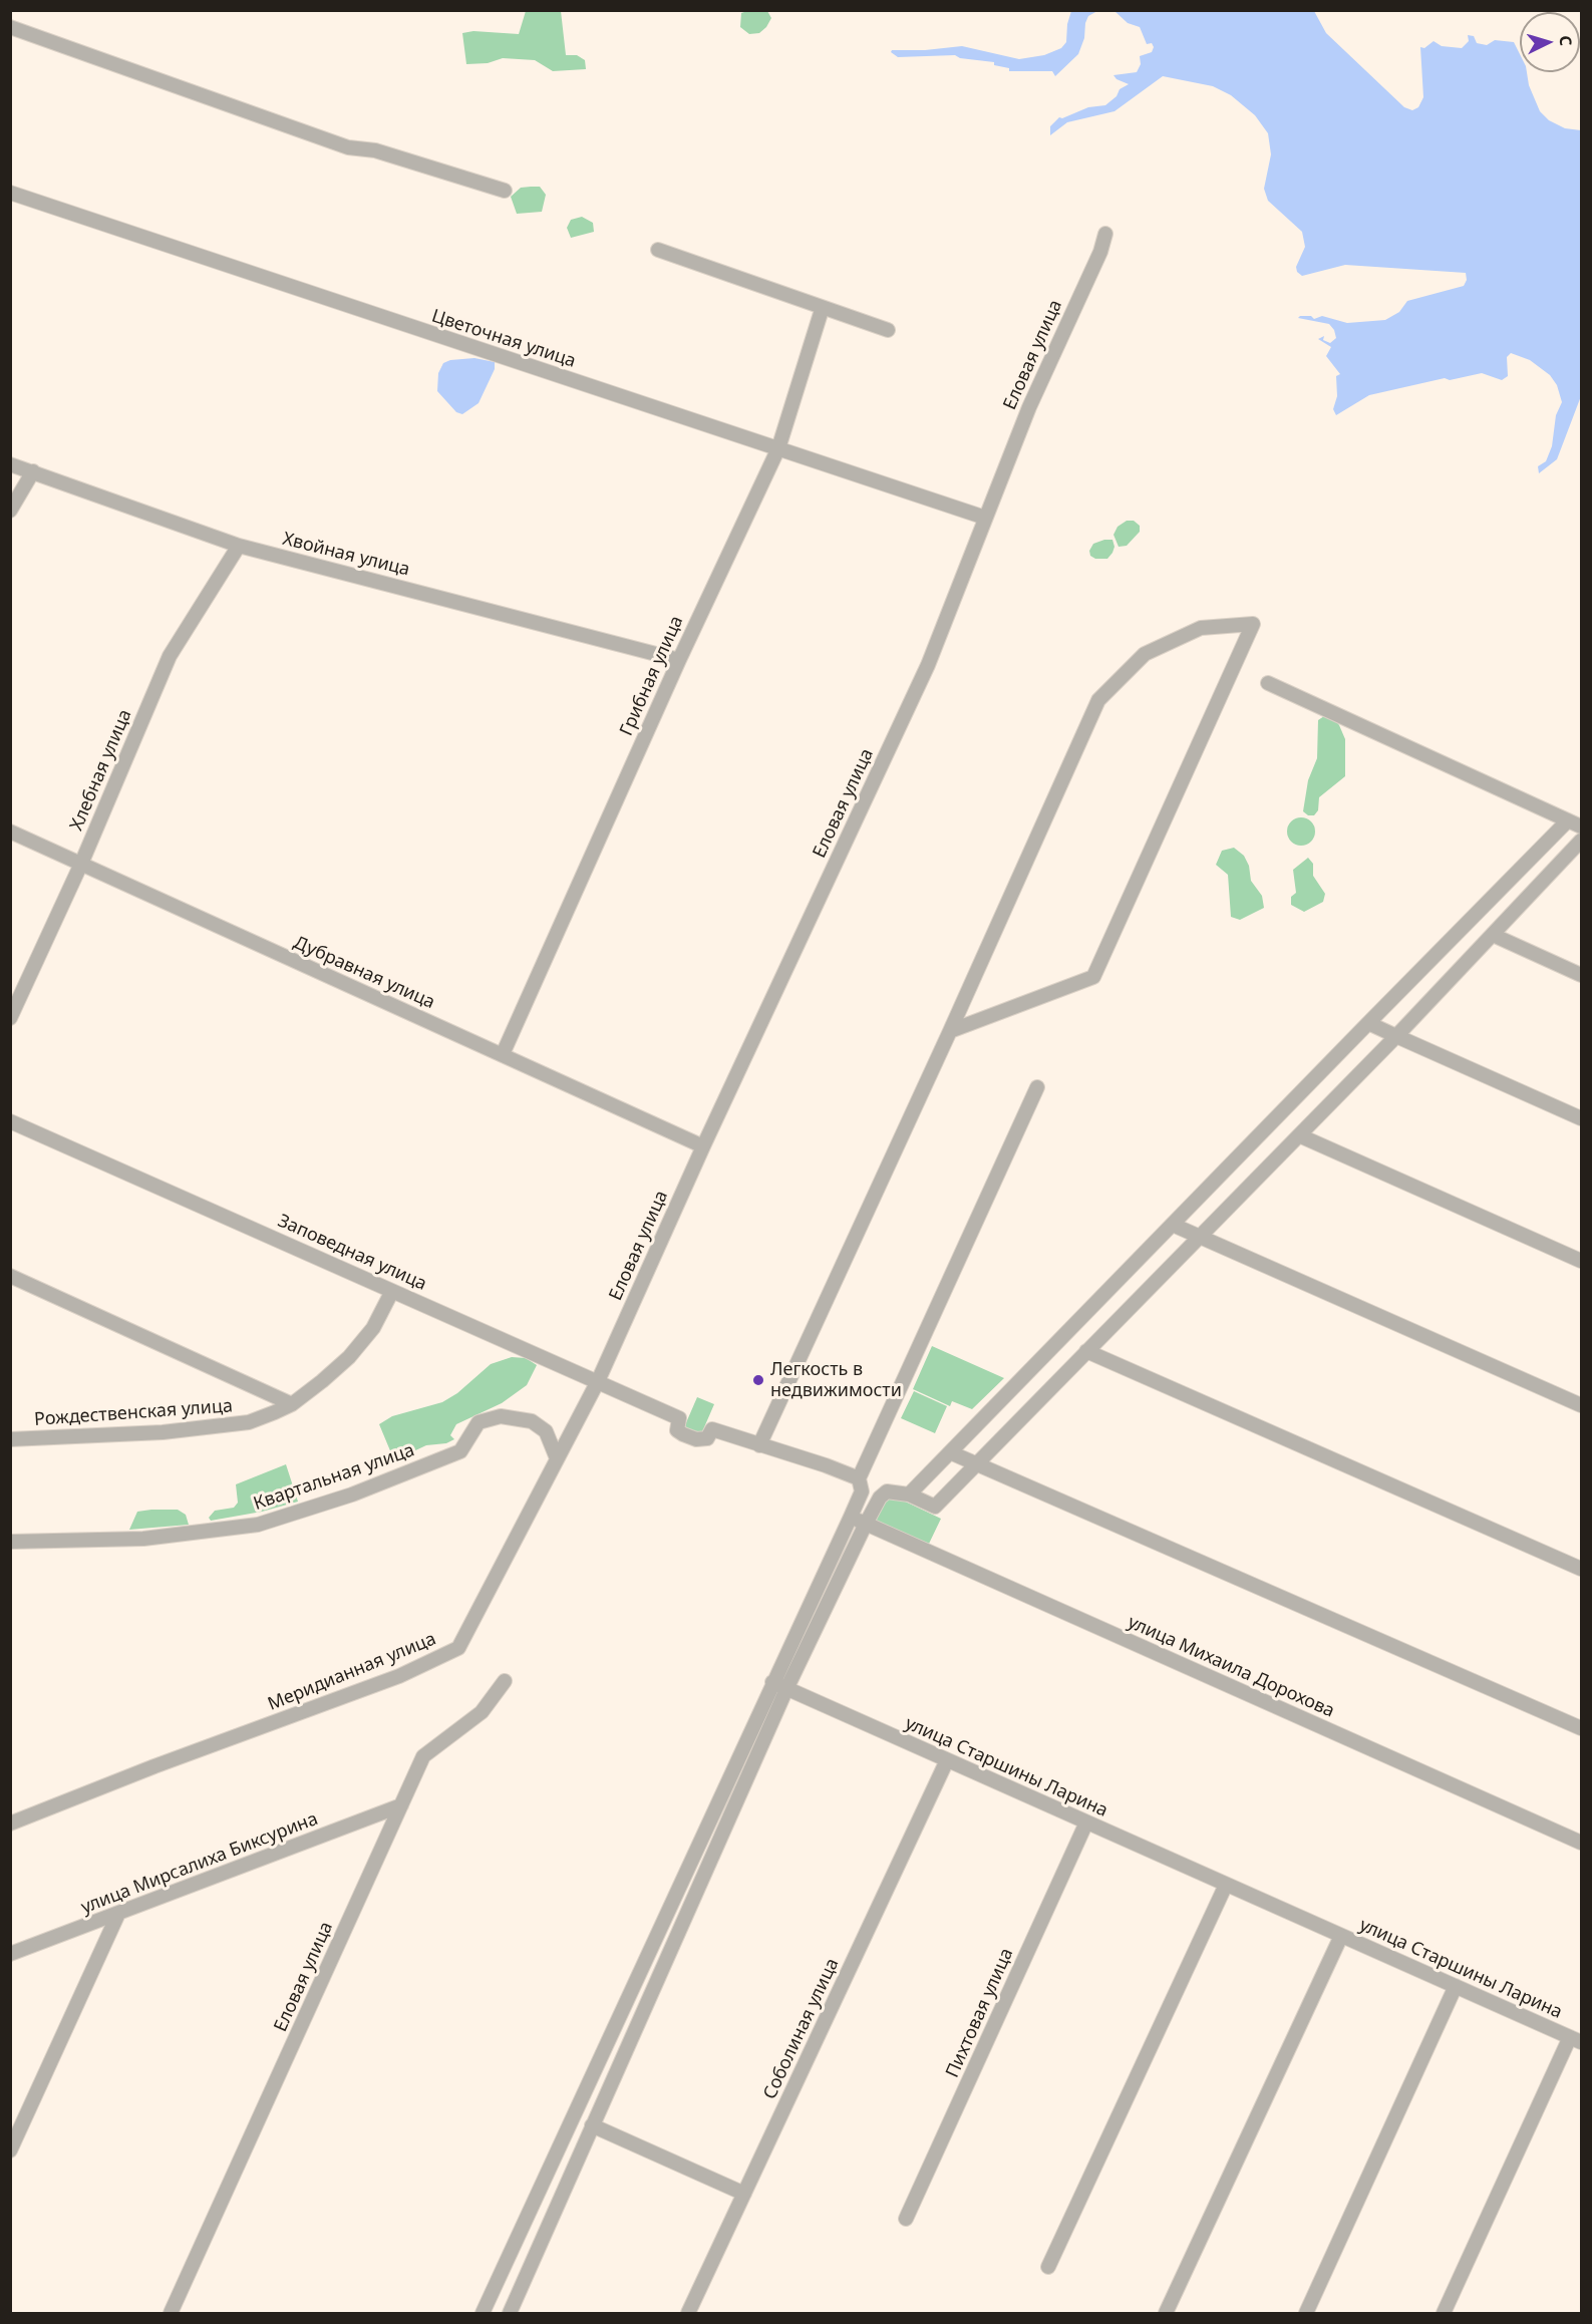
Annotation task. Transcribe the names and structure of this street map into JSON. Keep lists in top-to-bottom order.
{
  "streets": {
    "street": [
      "Цветочная улица",
      "Еловая улица",
      "Хвойная улица",
      "Грибная улица",
      "Хлебная улица",
      "Дубравная улица",
      "Заповедная улица",
      "Рождественская улица",
      "Квартальная улица",
      "улица Михаила Дорохова",
      "Меридианная улица",
      "улица Старшины Ларина",
      "улица Мирсалиха Биксурина",
      "Пихтовая улица",
      "Соболиная улица"
    ]
  },
  "crossings": [
    ["Цветочная улица", "Еловая улица"],
    ["Цветочная улица", "Грибная улица"],
    ["Еловая улица", "Дубравная улица"],
    ["Еловая улица", "Заповедная улица"],
    ["Еловая улица", "Меридианная улица"],
    ["Еловая улица", "улица Мирсалиха Биксурина"],
    ["Хвойная улица", "Грибная улица"],
    ["Хвойная улица", "Хлебная улица"],
    ["Грибная улица", "Дубравная улица"],
    ["Хлебная улица", "Дубравная улица"],
    ["Заповедная улица", "Рождественская улица"],
    ["Заповедная улица", "Меридианная улица"],
    ["Квартальная улица", "Меридианная улица"],
    ["улица Старшины Ларина", "Пихтовая улица"],
    ["улица Старшины Ларина", "Соболиная улица"]
  ],
  "places": ["Легкость в недвижимости"],
  "north": "right"
}
